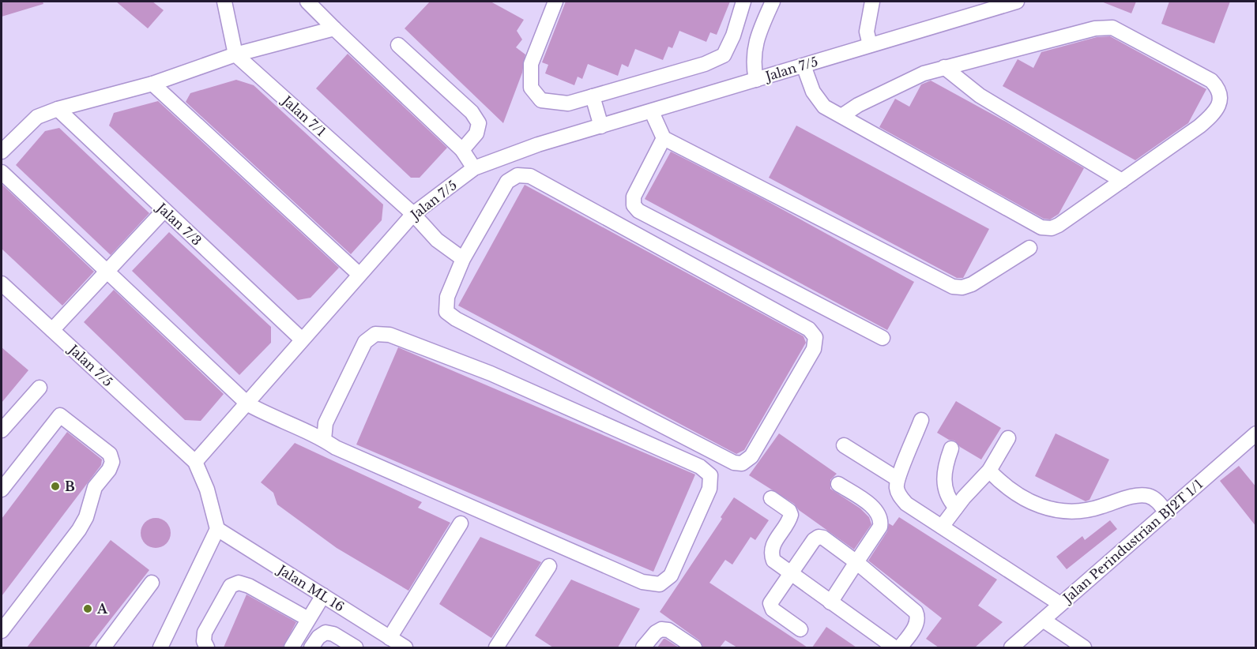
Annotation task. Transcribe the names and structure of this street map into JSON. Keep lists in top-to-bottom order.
{
  "streets": {
    "street": [
      "Jalan 7/5",
      "Jalan 7/1",
      "Jalan 7/3",
      "Jalan Perindustrian BJ2T 1/1",
      "Jalan ML 16"
    ]
  },
  "crossings": [
    ["Jalan 7/5", "Jalan 7/1"],
    ["Jalan 7/5", "Jalan 7/3"]
  ],
  "places": ["B", "A"]
}
